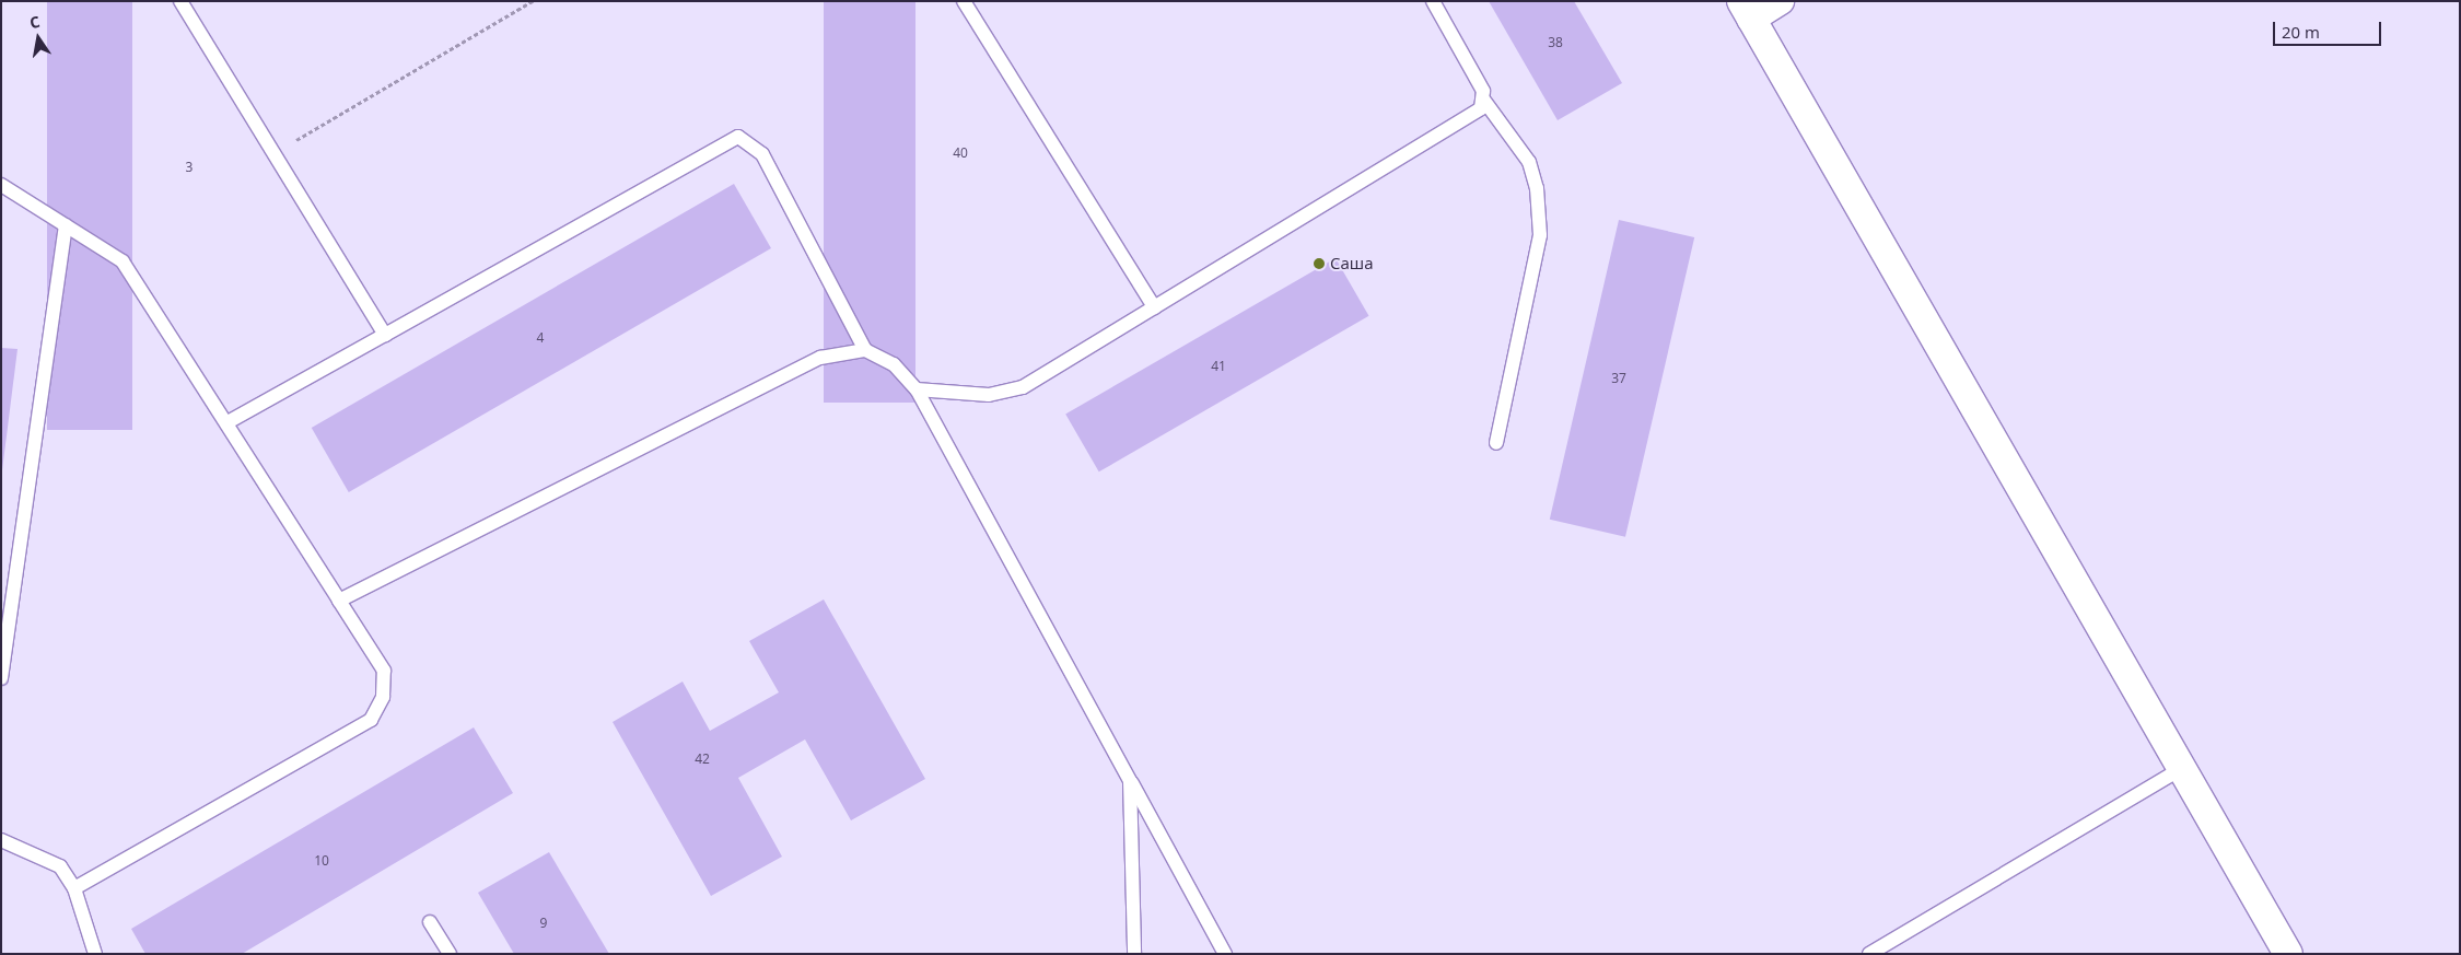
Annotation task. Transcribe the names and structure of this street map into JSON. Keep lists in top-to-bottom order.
{
  "places": ["Саша"],
  "house_numbers": [
    "38",
    "40",
    "3",
    "4",
    "41",
    "37",
    "42",
    "10",
    "9"
  ],
  "scale_bar": "20 m",
  "north": "top"
}
